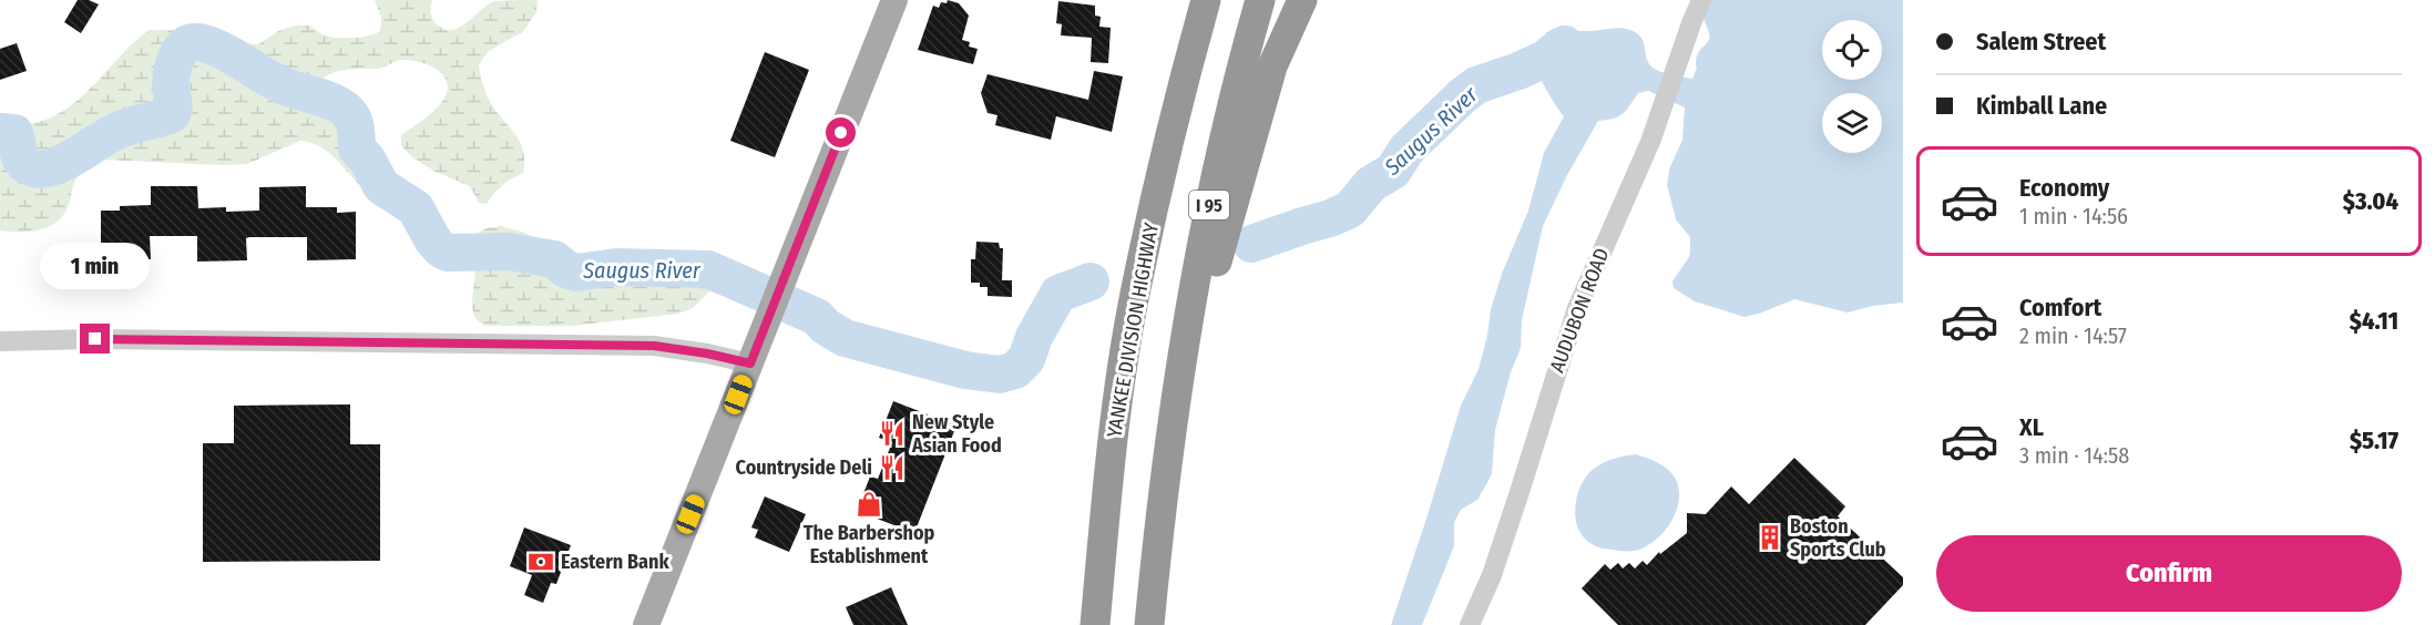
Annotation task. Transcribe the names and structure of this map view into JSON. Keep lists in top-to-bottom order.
{
  "streets": {
    "highway": ["I 95", "YANKEE DIVISION HIGHWAY"],
    "street": ["AUDUBON ROAD"]
  },
  "water": ["Saugus River"],
  "places": {
    "restaurant": ["New Style Asian Food", "Countryside Deli"],
    "shop": ["The Barbershop Establishment"],
    "building": ["Boston Sports Club"],
    "bank": ["Eastern Bank"]
  },
  "page": {
    "banner": ["Salem Street", "Kimball Lane"],
    "list": [
      {
        "name": "Economy",
        "note": "1 min · 14:56",
        "value": "$3.04"
      },
      {
        "name": "Comfort",
        "note": "2 min · 14:57",
        "value": "$4.11"
      },
      {
        "name": "XL",
        "note": "3 min · 14:58",
        "value": "$5.17"
      }
    ],
    "bubble": "1 min",
    "buttons": "Confirm"
  }
}
